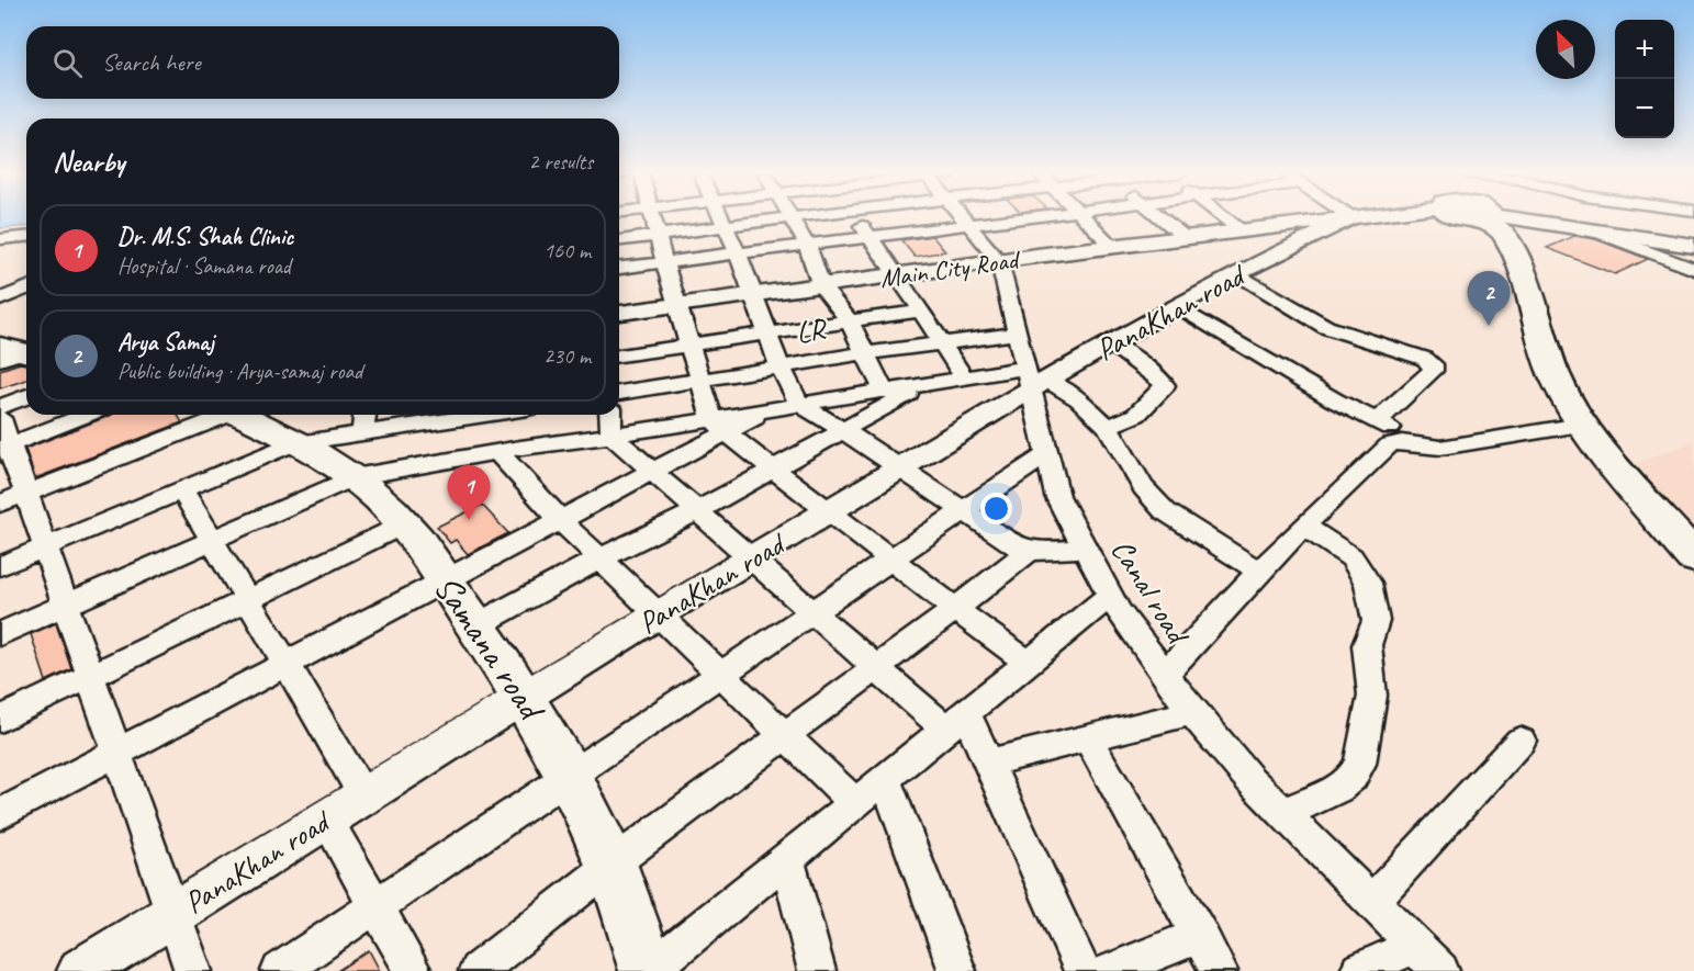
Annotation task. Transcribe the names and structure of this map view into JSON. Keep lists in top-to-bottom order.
{
  "streets": {
    "main road": ["Samana road"],
    "street": [
      "Main City Road",
      "PanaKhan road",
      "LR",
      "Canal road"
    ]
  },
  "crossings": [
    ["Main City Road", "Canal road"],
    ["PanaKhan road", "Canal road"],
    ["PanaKhan road", "Samana road"],
    ["LR", "Canal road"]
  ],
  "north": "top left",
  "page": {
    "map_buttons": ["+", "−"],
    "search": "Search here",
    "heading": ["Nearby", "2 results"],
    "list": [
      {
        "mark": "1",
        "name": "Dr. M.S. Shah Clinic",
        "note": "Hospital · Samana road",
        "value": "160 m"
      },
      {
        "mark": "2",
        "name": "Arya Samaj",
        "note": "Public building · Arya-samaj road",
        "value": "230 m"
      }
    ],
    "pins": ["2", "1"]
  }
}
